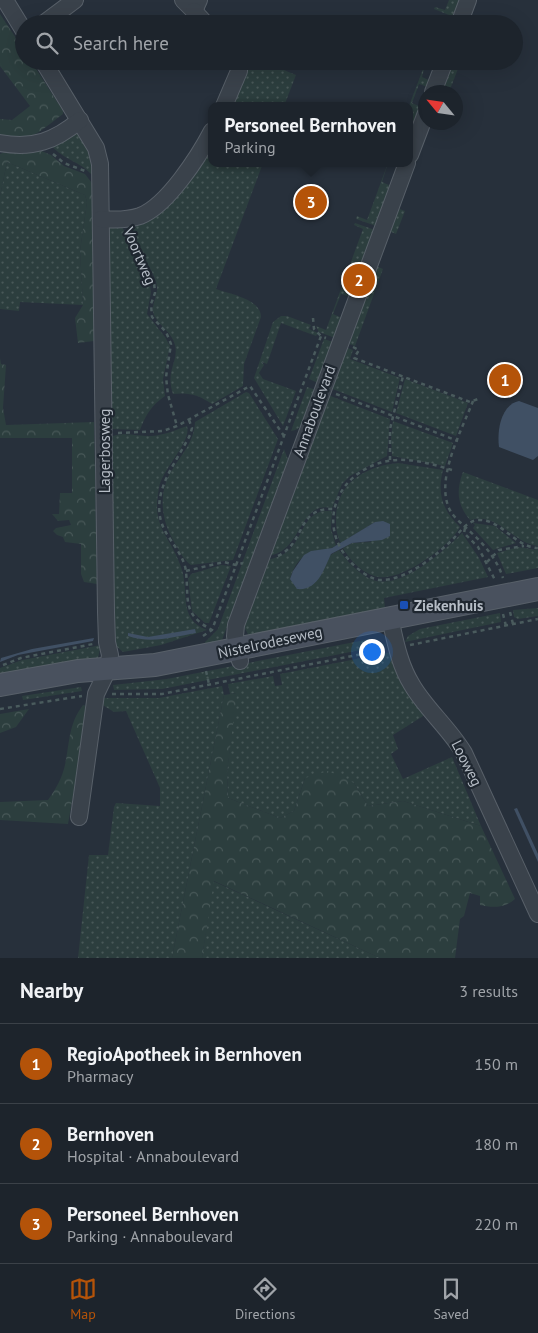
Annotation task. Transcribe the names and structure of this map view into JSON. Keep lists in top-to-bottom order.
{
  "streets": {
    "street": [
      "Voortweg",
      "Annaboulevard",
      "Lagerbosweg",
      "Nistelrodeseweg",
      "Looweg"
    ]
  },
  "crossings": [
    ["Voortweg", "Lagerbosweg"],
    ["Annaboulevard", "Nistelrodeseweg"],
    ["Lagerbosweg", "Nistelrodeseweg"],
    ["Nistelrodeseweg", "Looweg"]
  ],
  "places": {
    "transit": ["Ziekenhuis"]
  },
  "north": "top left",
  "page": {
    "search": "Search here",
    "popup": ["Personeel Bernhoven", "Parking"],
    "pins": ["3", "2", "1"],
    "heading": ["Nearby", "3 results"],
    "list": [
      {
        "mark": "1",
        "name": "RegioApotheek in Bernhoven",
        "note": "Pharmacy",
        "value": "150 m"
      },
      {
        "mark": "2",
        "name": "Bernhoven",
        "note": "Hospital · Annaboulevard",
        "value": "180 m"
      },
      {
        "mark": "3",
        "name": "Personeel Bernhoven",
        "note": "Parking · Annaboulevard",
        "value": "220 m"
      }
    ],
    "nav": ["Map", "Directions", "Saved"]
  }
}
